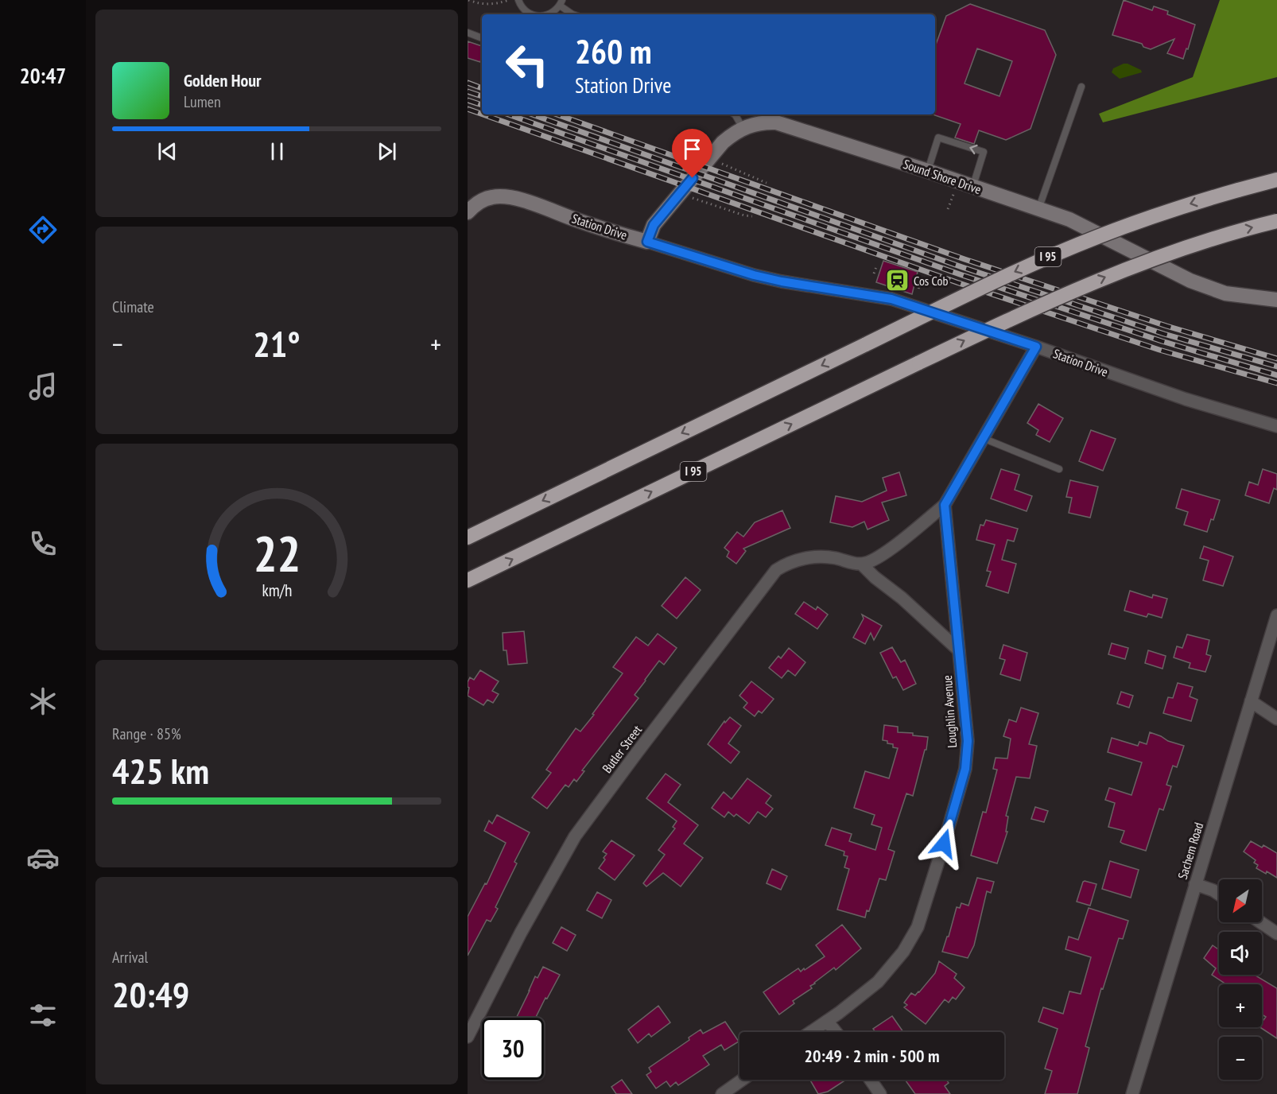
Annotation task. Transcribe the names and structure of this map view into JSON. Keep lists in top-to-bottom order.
{
  "streets": {
    "highway": ["I 95"],
    "main road": ["Sound Shore Drive", "Station Drive"],
    "street": ["Loughlin Avenue", "Butler Street", "Sachem Road"]
  },
  "crossings": [
    ["Sound Shore Drive", "Station Drive"]
  ],
  "places": {
    "station": ["Cos Cob"]
  },
  "north": "bottom left",
  "page": {
    "tabs": "20:47",
    "turn": ["260 m", "Station Drive"],
    "song": ["Golden Hour", "Lumen"],
    "tile": [
      "Climate",
      ["Range · 85%", "425 km"],
      ["Arrival", "20:49"]
    ],
    "heat": ["−", "21°", "+"],
    "map_buttons": ["+", "−"],
    "limit": "30",
    "trip": "20:49 · 2 min · 500 m",
    "gauge": ["22", "km/h"]
  }
}
